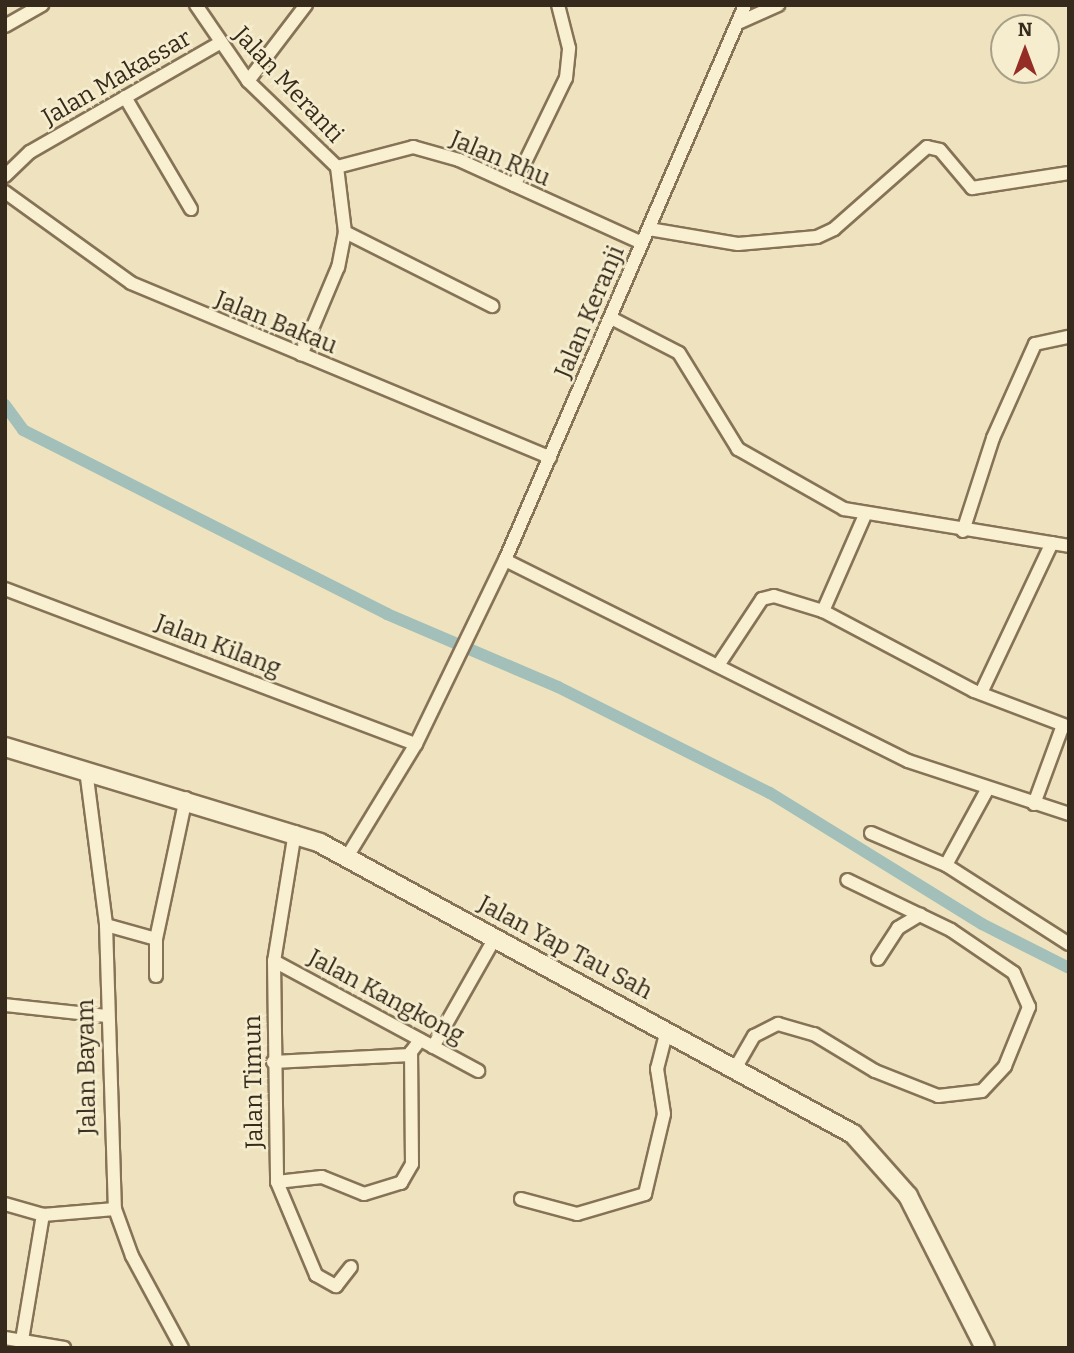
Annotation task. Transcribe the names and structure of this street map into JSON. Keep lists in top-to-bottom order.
{
  "streets": {
    "street": [
      "Jalan Makassar",
      "Jalan Meranti",
      "Jalan Rhu",
      "Jalan Keranji",
      "Jalan Bakau",
      "Jalan Kilang",
      "Jalan Yap Tau Sah",
      "Jalan Kangkong",
      "Jalan Bayam",
      "Jalan Timun"
    ]
  },
  "crossings": [
    ["Jalan Makassar", "Jalan Meranti"],
    ["Jalan Meranti", "Jalan Rhu"],
    ["Jalan Meranti", "Jalan Bakau"],
    ["Jalan Rhu", "Jalan Keranji"],
    ["Jalan Keranji", "Jalan Bakau"],
    ["Jalan Keranji", "Jalan Kilang"],
    ["Jalan Yap Tau Sah", "Jalan Bayam"],
    ["Jalan Yap Tau Sah", "Jalan Timun"],
    ["Jalan Kangkong", "Jalan Timun"]
  ],
  "north": "top"
}
